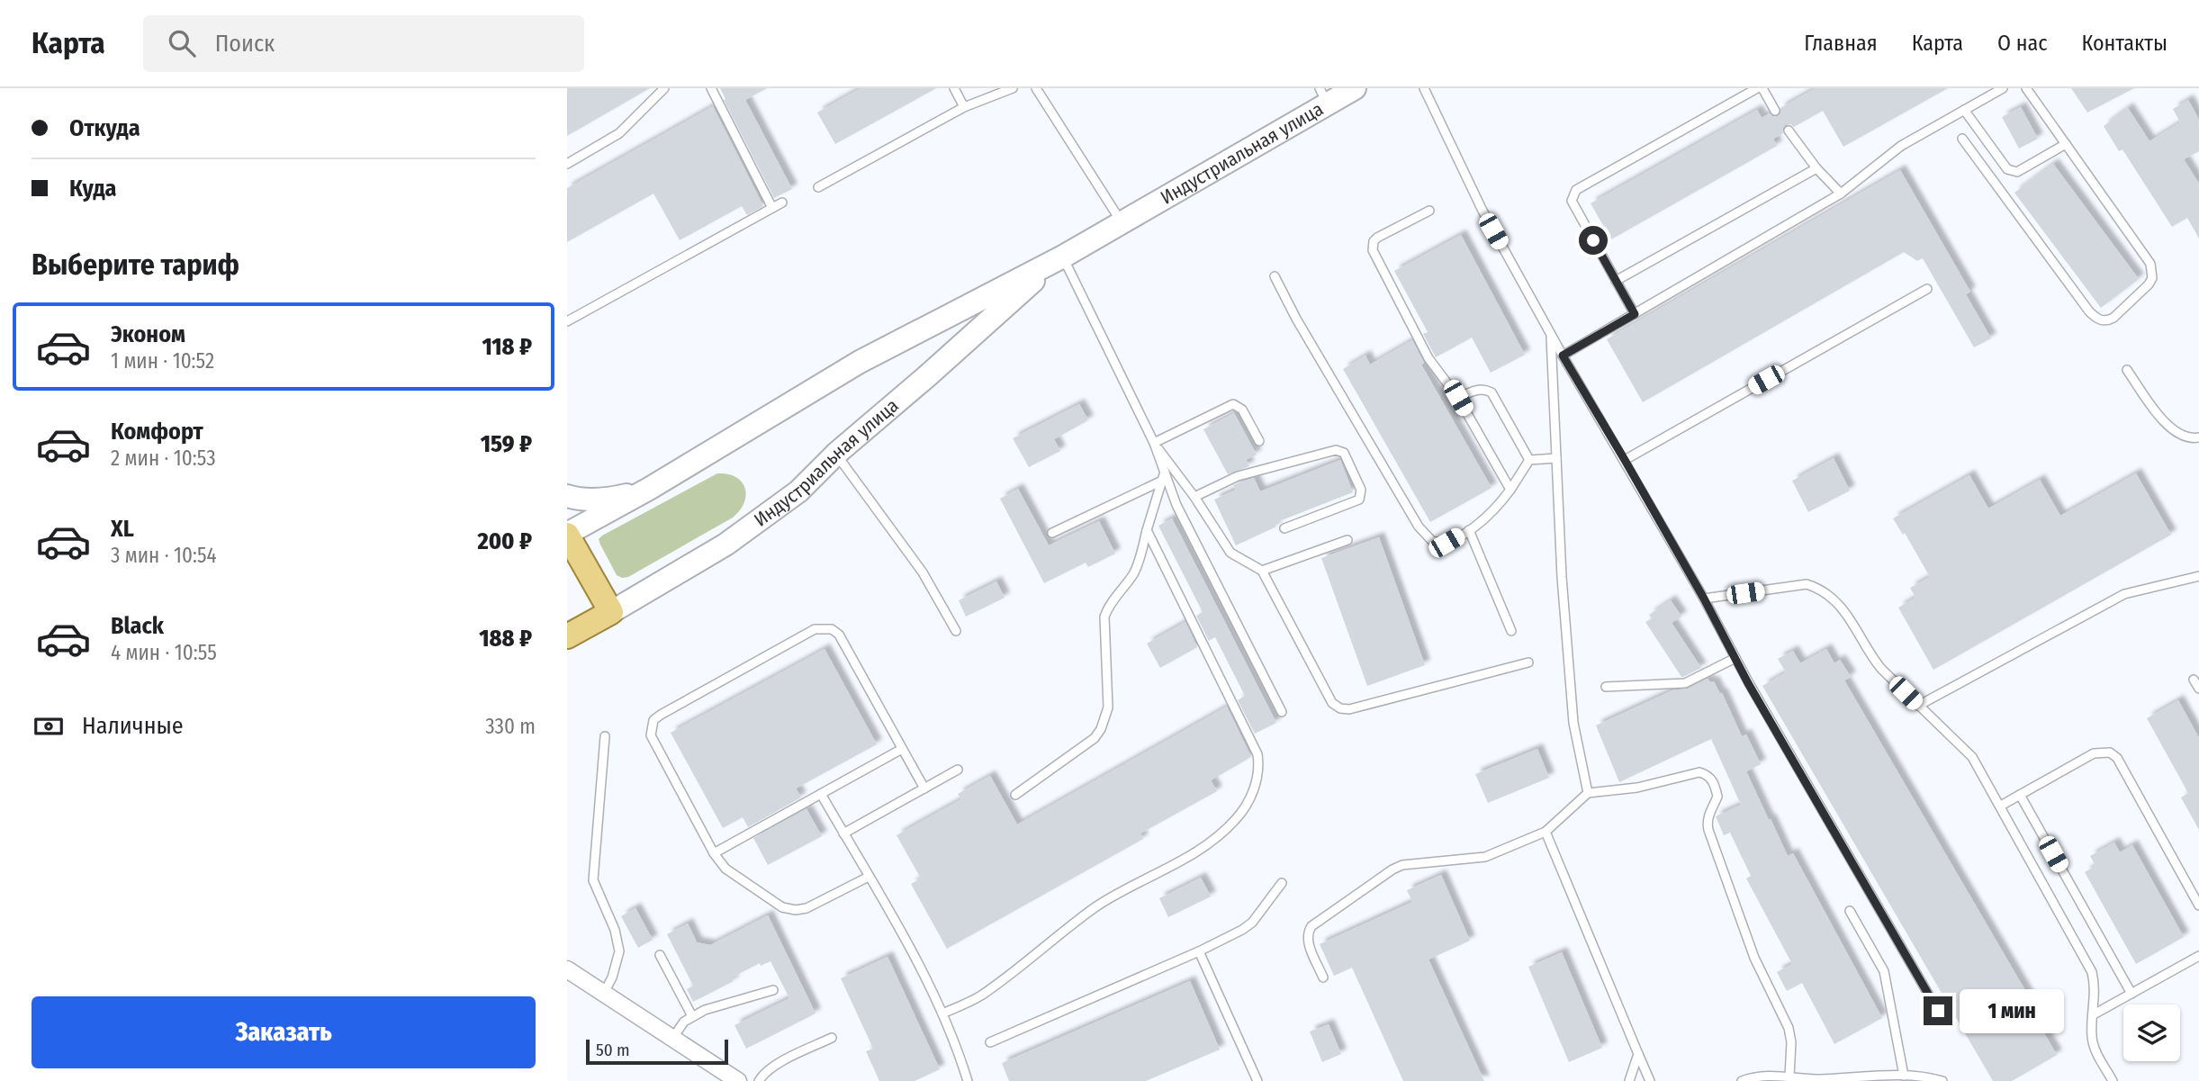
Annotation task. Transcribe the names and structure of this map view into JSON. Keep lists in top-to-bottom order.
{
  "streets": {
    "main road": ["Индустриальная улица"]
  },
  "scale_bar": "50 m",
  "page": {
    "header": "Карта",
    "search": "Поиск",
    "nav": [
      "Главная",
      "Карта",
      "О нас",
      "Контакты"
    ],
    "banner": ["Откуда", "Куда"],
    "heading": "Выберите тариф",
    "list": [
      {
        "name": "Эконом",
        "note": "1 мин · 10:52",
        "value": "118 ₽"
      },
      {
        "name": "Комфорт",
        "note": "2 мин · 10:53",
        "value": "159 ₽"
      },
      {
        "name": "XL",
        "note": "3 мин · 10:54",
        "value": "200 ₽"
      },
      {
        "name": "Black",
        "note": "4 мин · 10:55",
        "value": "188 ₽"
      }
    ],
    "pay": ["Наличные", "330 m"],
    "buttons": "Заказать",
    "bubble": "1 мин",
    "scale": "50 m"
  }
}
